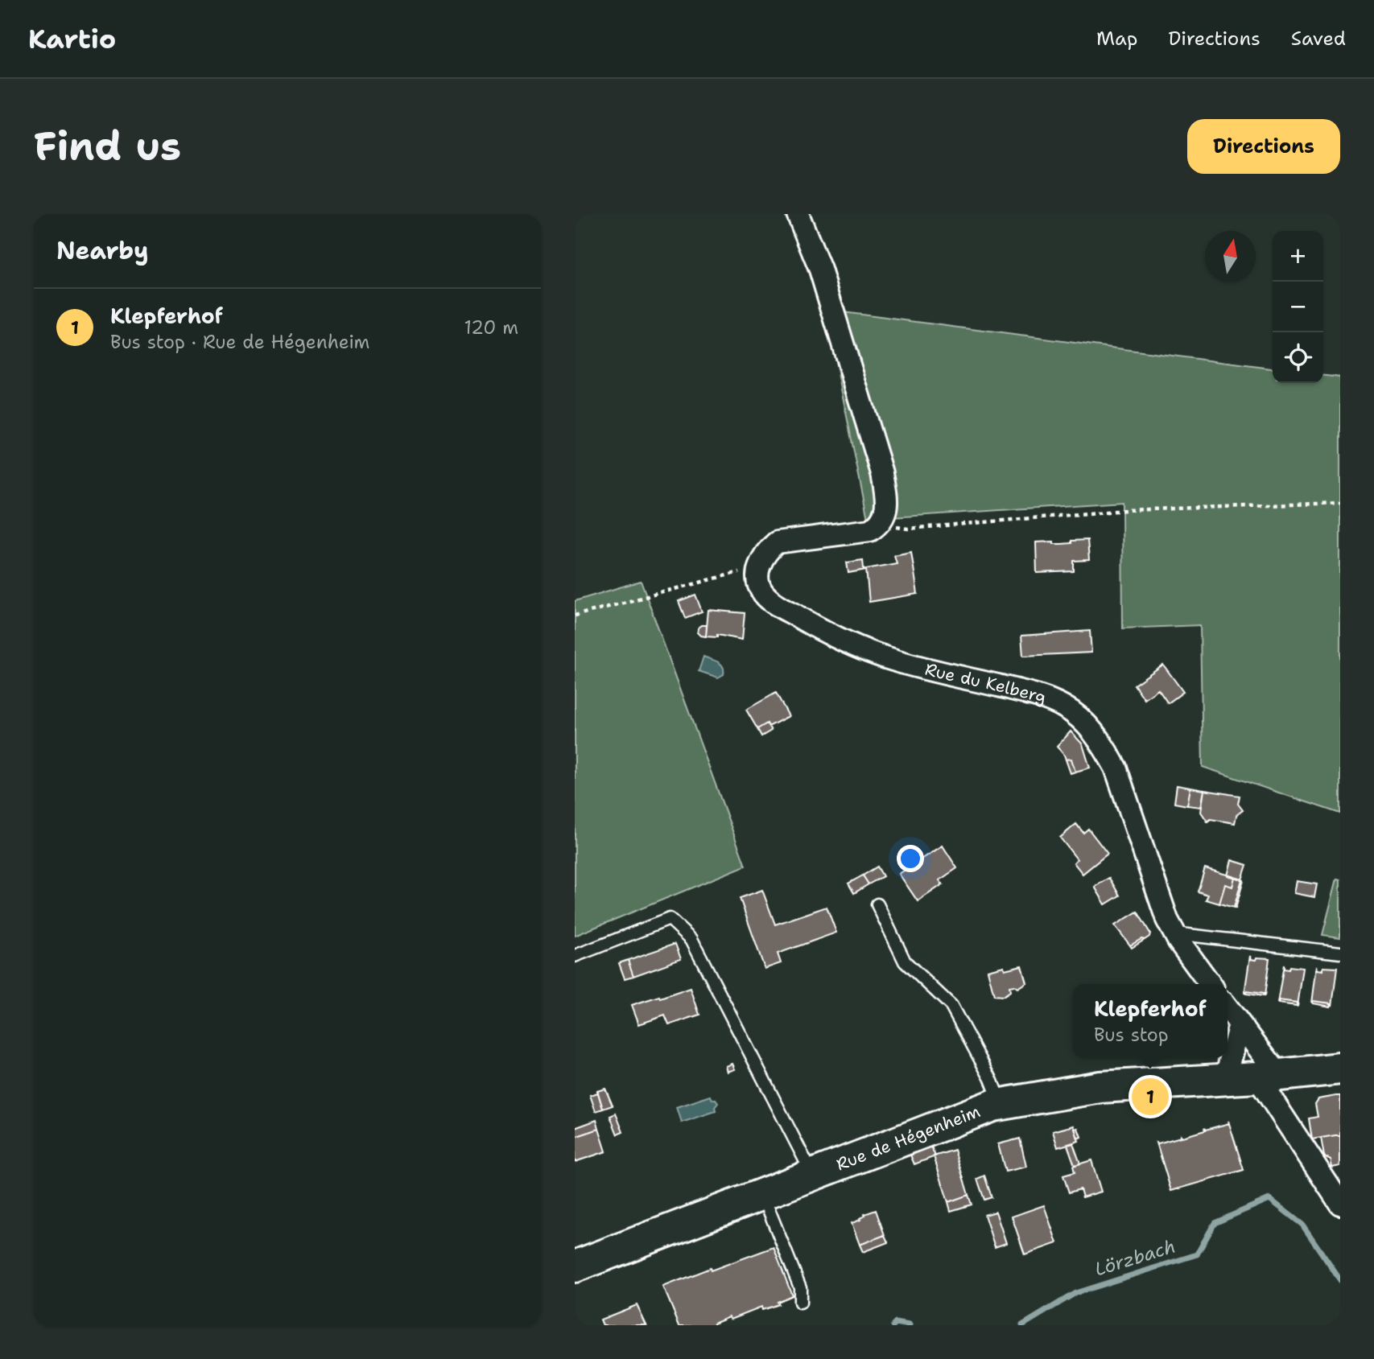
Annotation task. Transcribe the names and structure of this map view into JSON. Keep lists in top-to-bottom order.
{
  "streets": {
    "main road": ["Rue de Hégenheim"],
    "street": ["Rue du Kelberg"]
  },
  "water": ["Lörzbach"],
  "north": "top",
  "page": {
    "header": "Kartio",
    "nav": ["Map", "Directions", "Saved"],
    "buttons": "Directions",
    "title": "Find us",
    "heading": "Nearby",
    "map_buttons": ["+", "−"],
    "list": [
      {
        "mark": "1",
        "name": "Klepferhof",
        "note": "Bus stop · Rue de Hégenheim",
        "value": "120 m"
      }
    ],
    "popup": ["Klepferhof", "Bus stop"],
    "pins": "1"
  }
}
